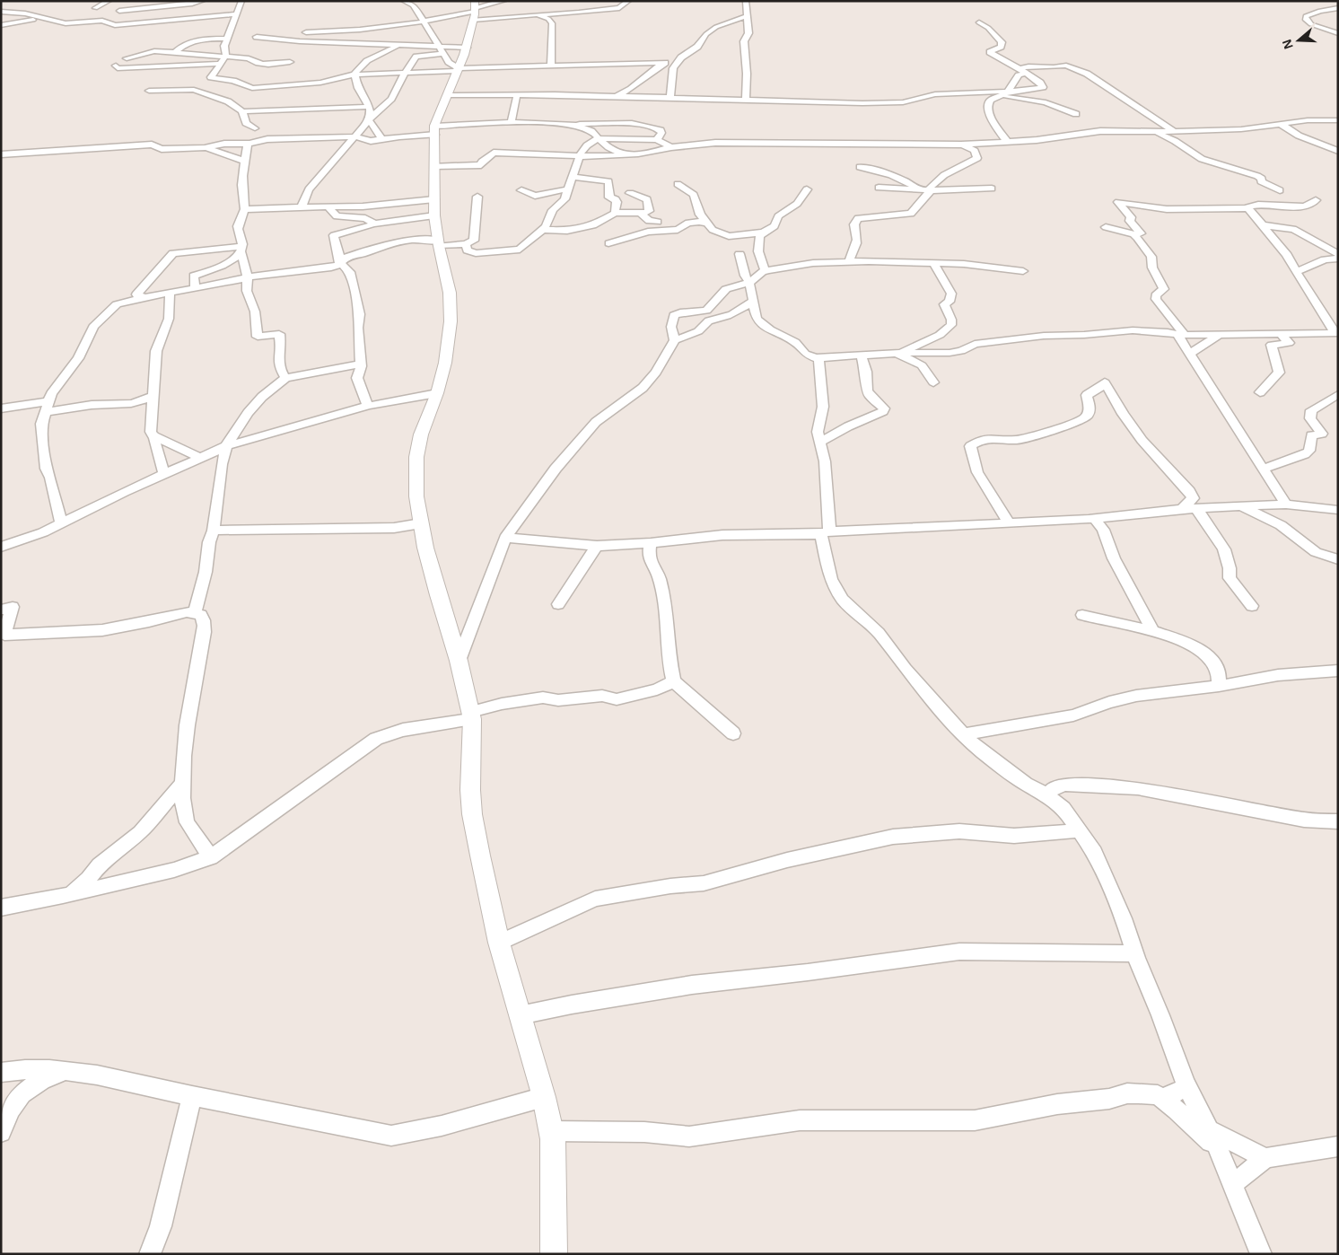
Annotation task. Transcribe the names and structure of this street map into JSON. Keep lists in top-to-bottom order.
{
  "north": "left"
}
